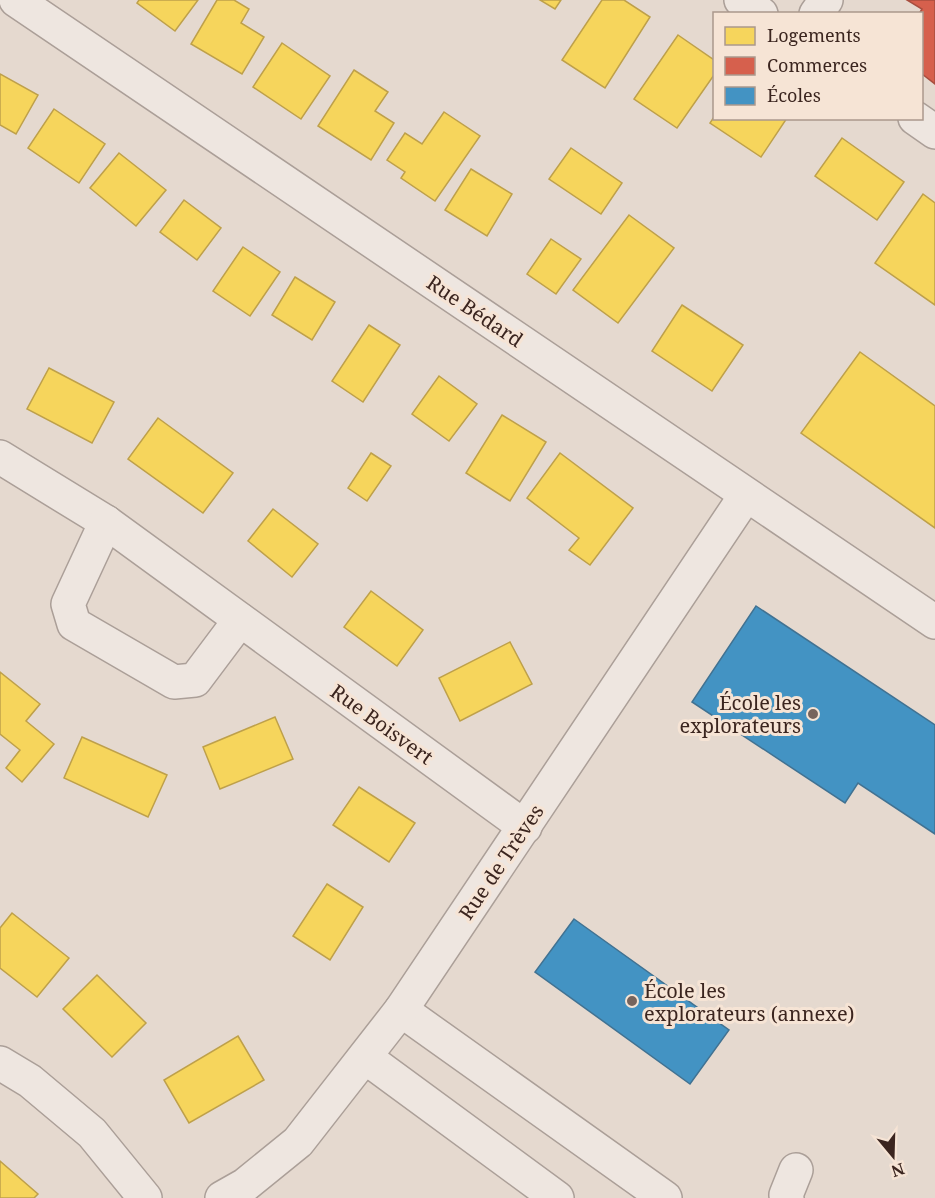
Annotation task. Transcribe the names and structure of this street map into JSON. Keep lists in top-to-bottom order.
{
  "streets": {
    "street": ["Rue Bédard", "Rue Boisvert", "Rue de Trèves"]
  },
  "crossings": [
    ["Rue Bédard", "Rue de Trèves"],
    ["Rue Boisvert", "Rue de Trèves"]
  ],
  "places": ["École les explorateurs", "École les explorateurs (annexe)"],
  "legend": ["Logements", "Commerces", "Écoles"],
  "north": "bottom"
}
